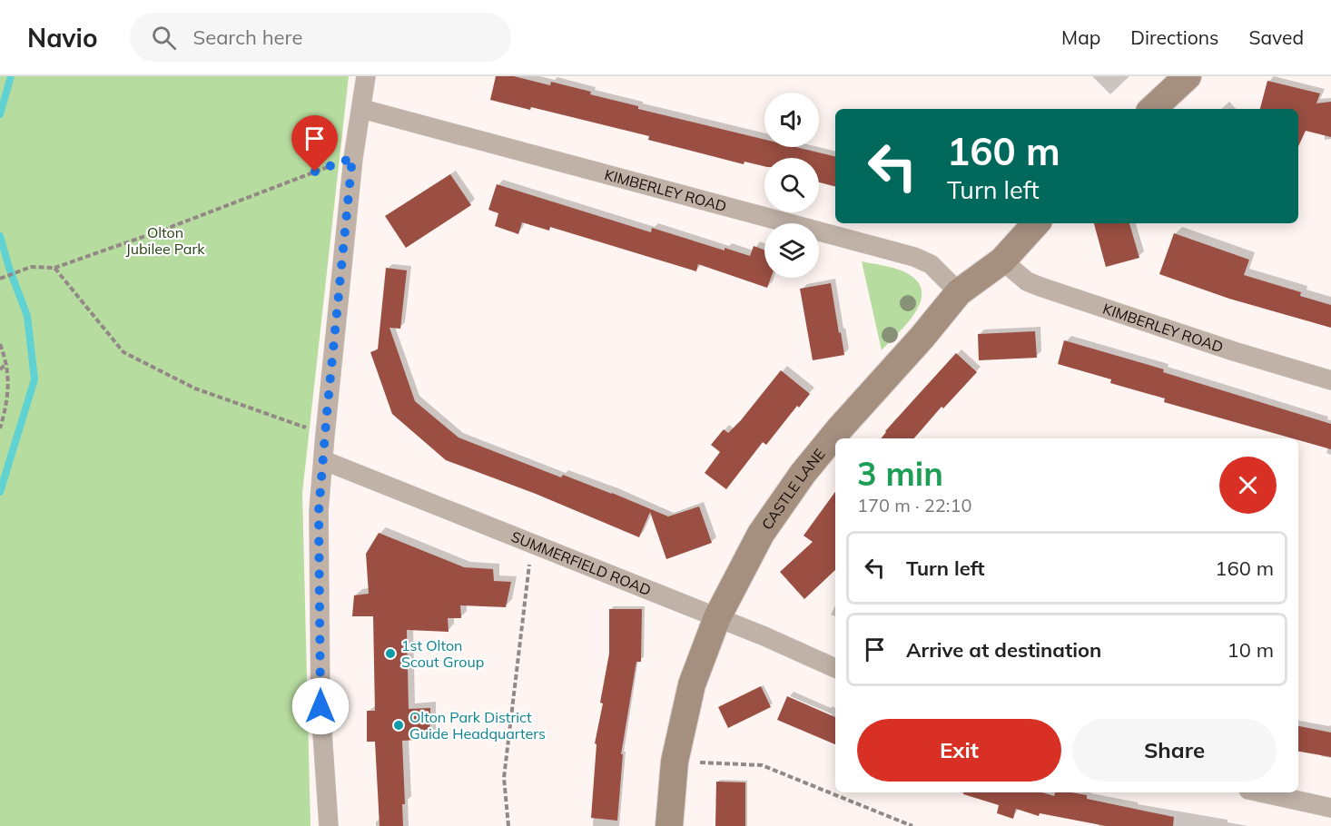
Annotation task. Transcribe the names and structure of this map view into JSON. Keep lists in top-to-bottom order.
{
  "streets": {
    "street": ["KIMBERLEY ROAD", "CASTLE LANE", "SUMMERFIELD ROAD"]
  },
  "crossings": [
    ["KIMBERLEY ROAD", "CASTLE LANE"],
    ["CASTLE LANE", "SUMMERFIELD ROAD"]
  ],
  "parks": ["Olton Jubilee Park"],
  "places": ["1st Olton Scout Group", "Olton Park District Guide Headquarters"],
  "page": {
    "header": "Navio",
    "search": "Search here",
    "nav": ["Map", "Directions", "Saved"],
    "turn": ["160 m", "Turn left"],
    "heading": ["3 min", "170 m · 22:10"],
    "list": [
      {
        "name": "Turn left",
        "value": "160 m"
      },
      {
        "name": "Arrive at destination",
        "value": "10 m"
      }
    ],
    "buttons": ["Exit", "Share"]
  }
}
